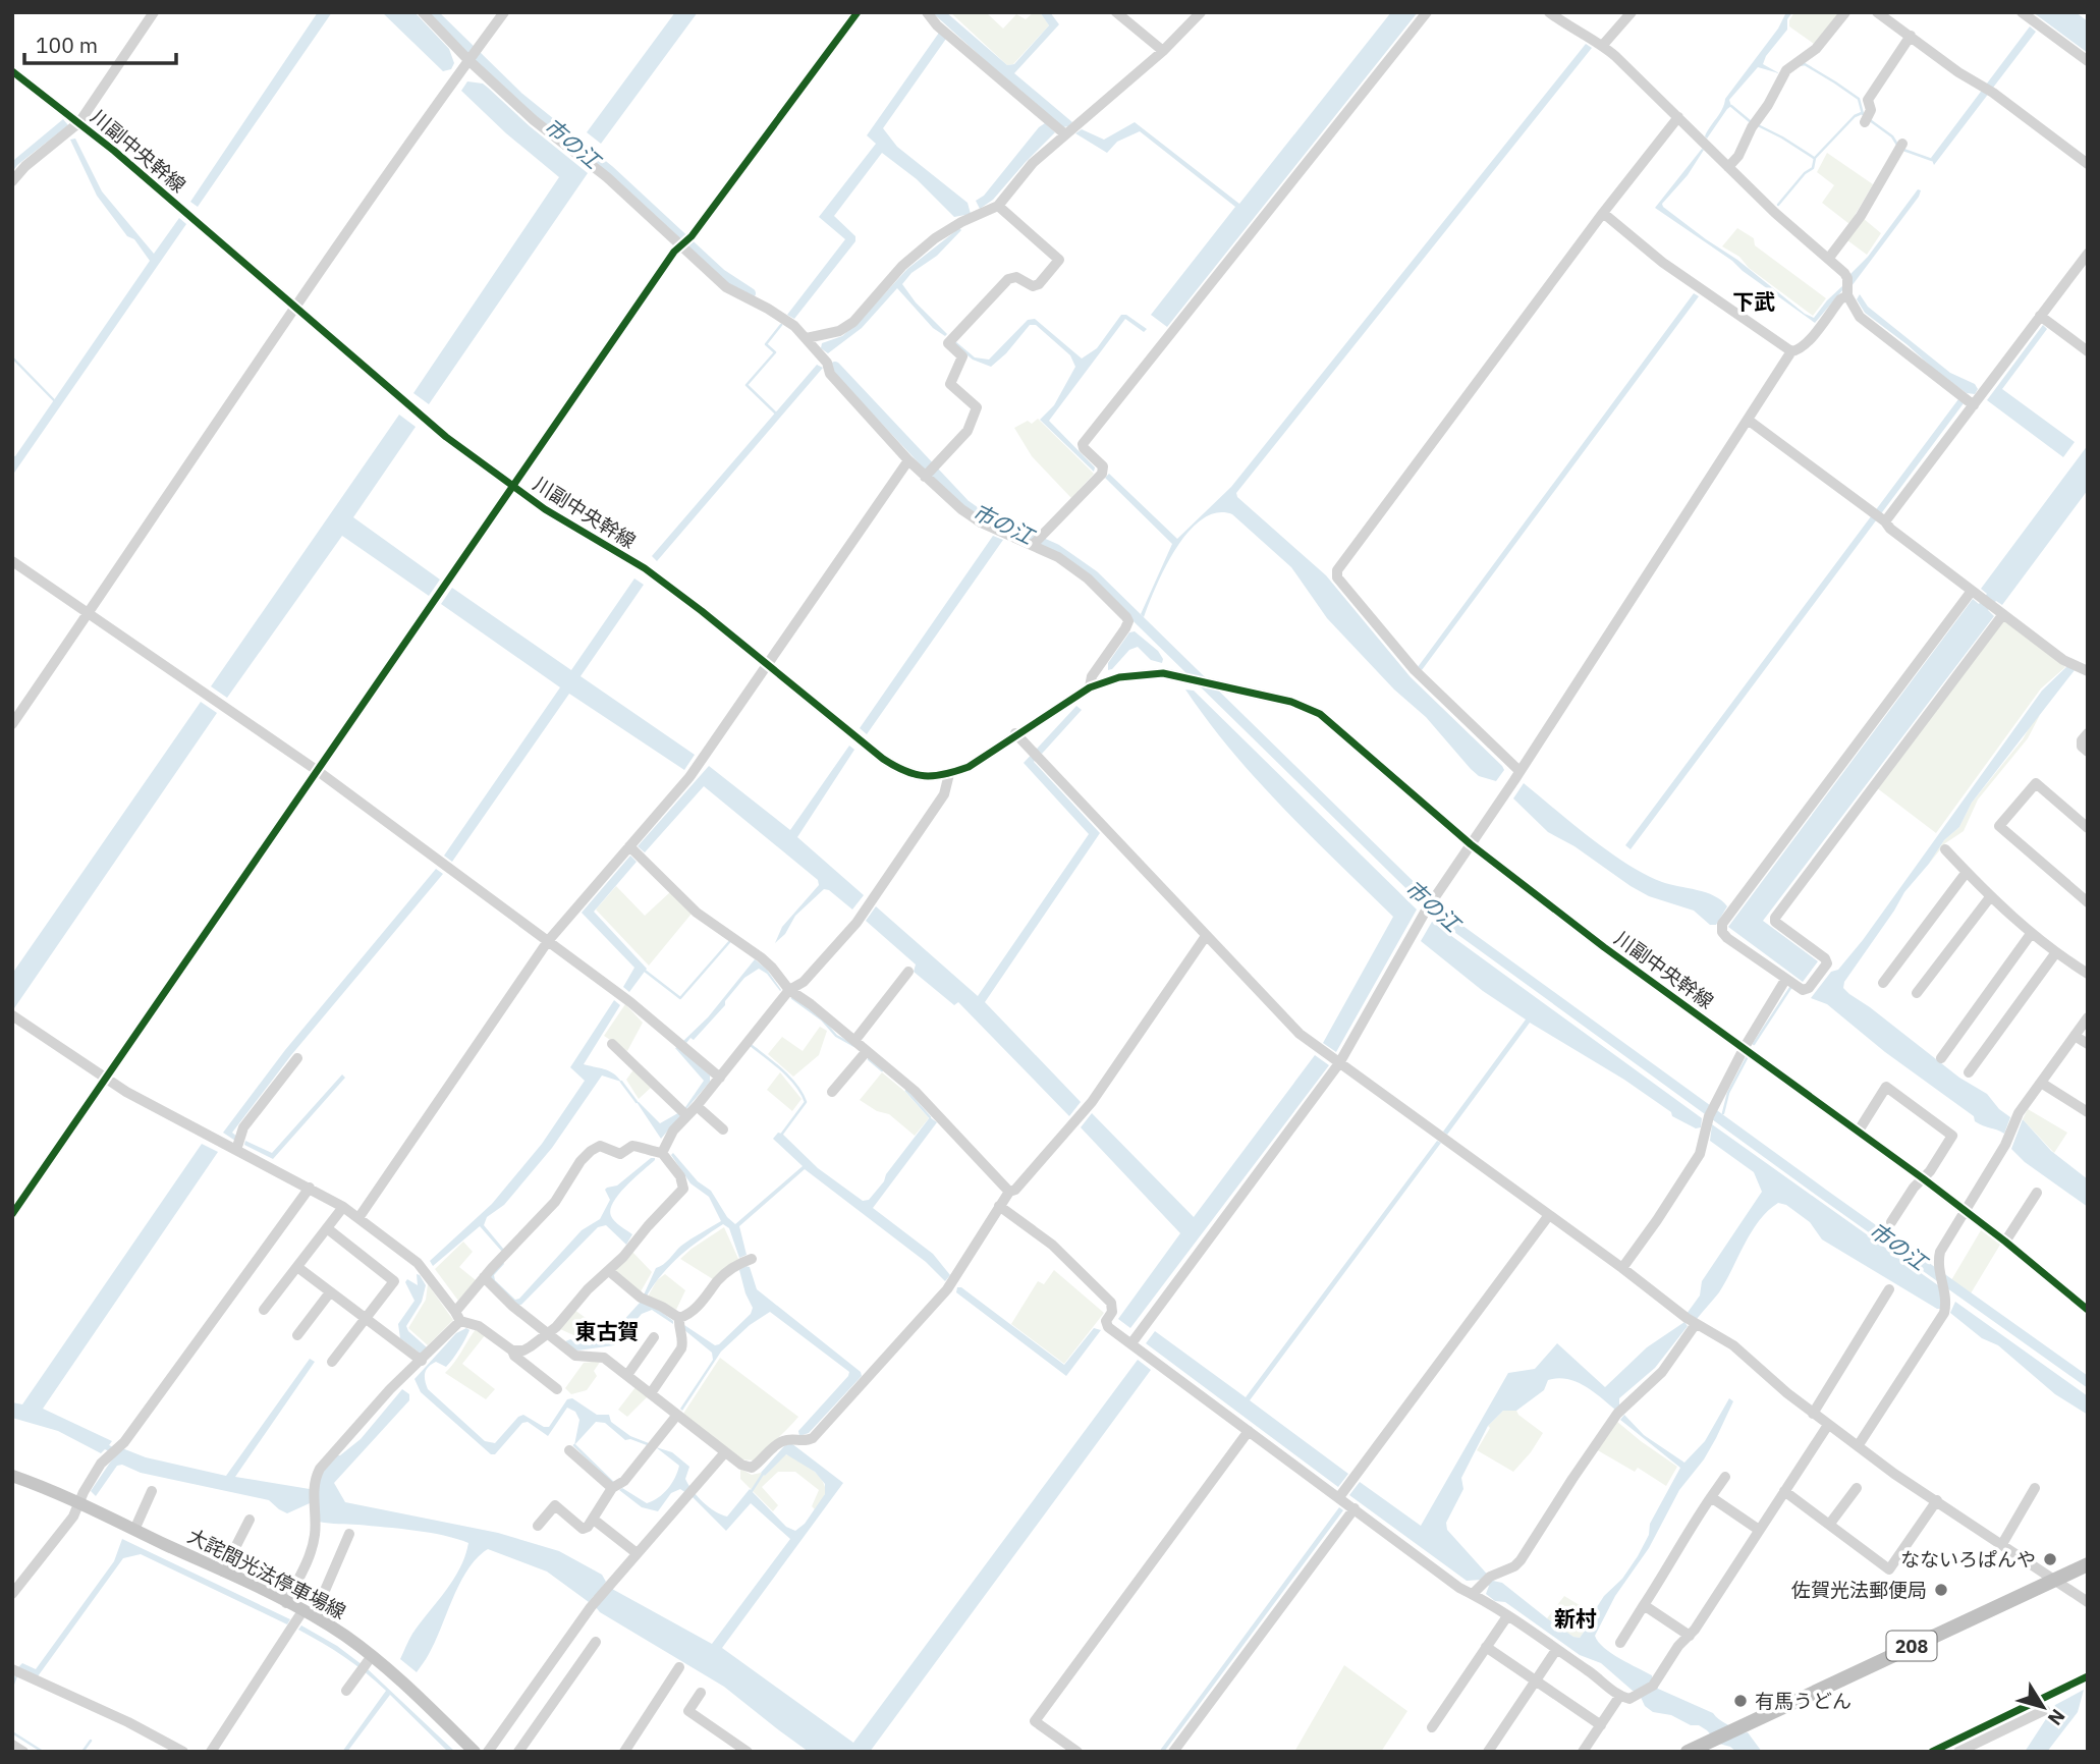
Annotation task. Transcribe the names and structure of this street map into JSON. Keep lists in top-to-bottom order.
{
  "streets": {
    "highway": ["208"],
    "main road": ["大詫間光法停車場線"],
    "street": ["川副中央幹線"]
  },
  "districts": ["下武", "東古賀", "新村"],
  "water": ["市の江"],
  "places": ["なないろぱんや", "佐賀光法郵便局", "有馬うどん"],
  "scale_bar": "100 m",
  "north": "bottom right"
}
